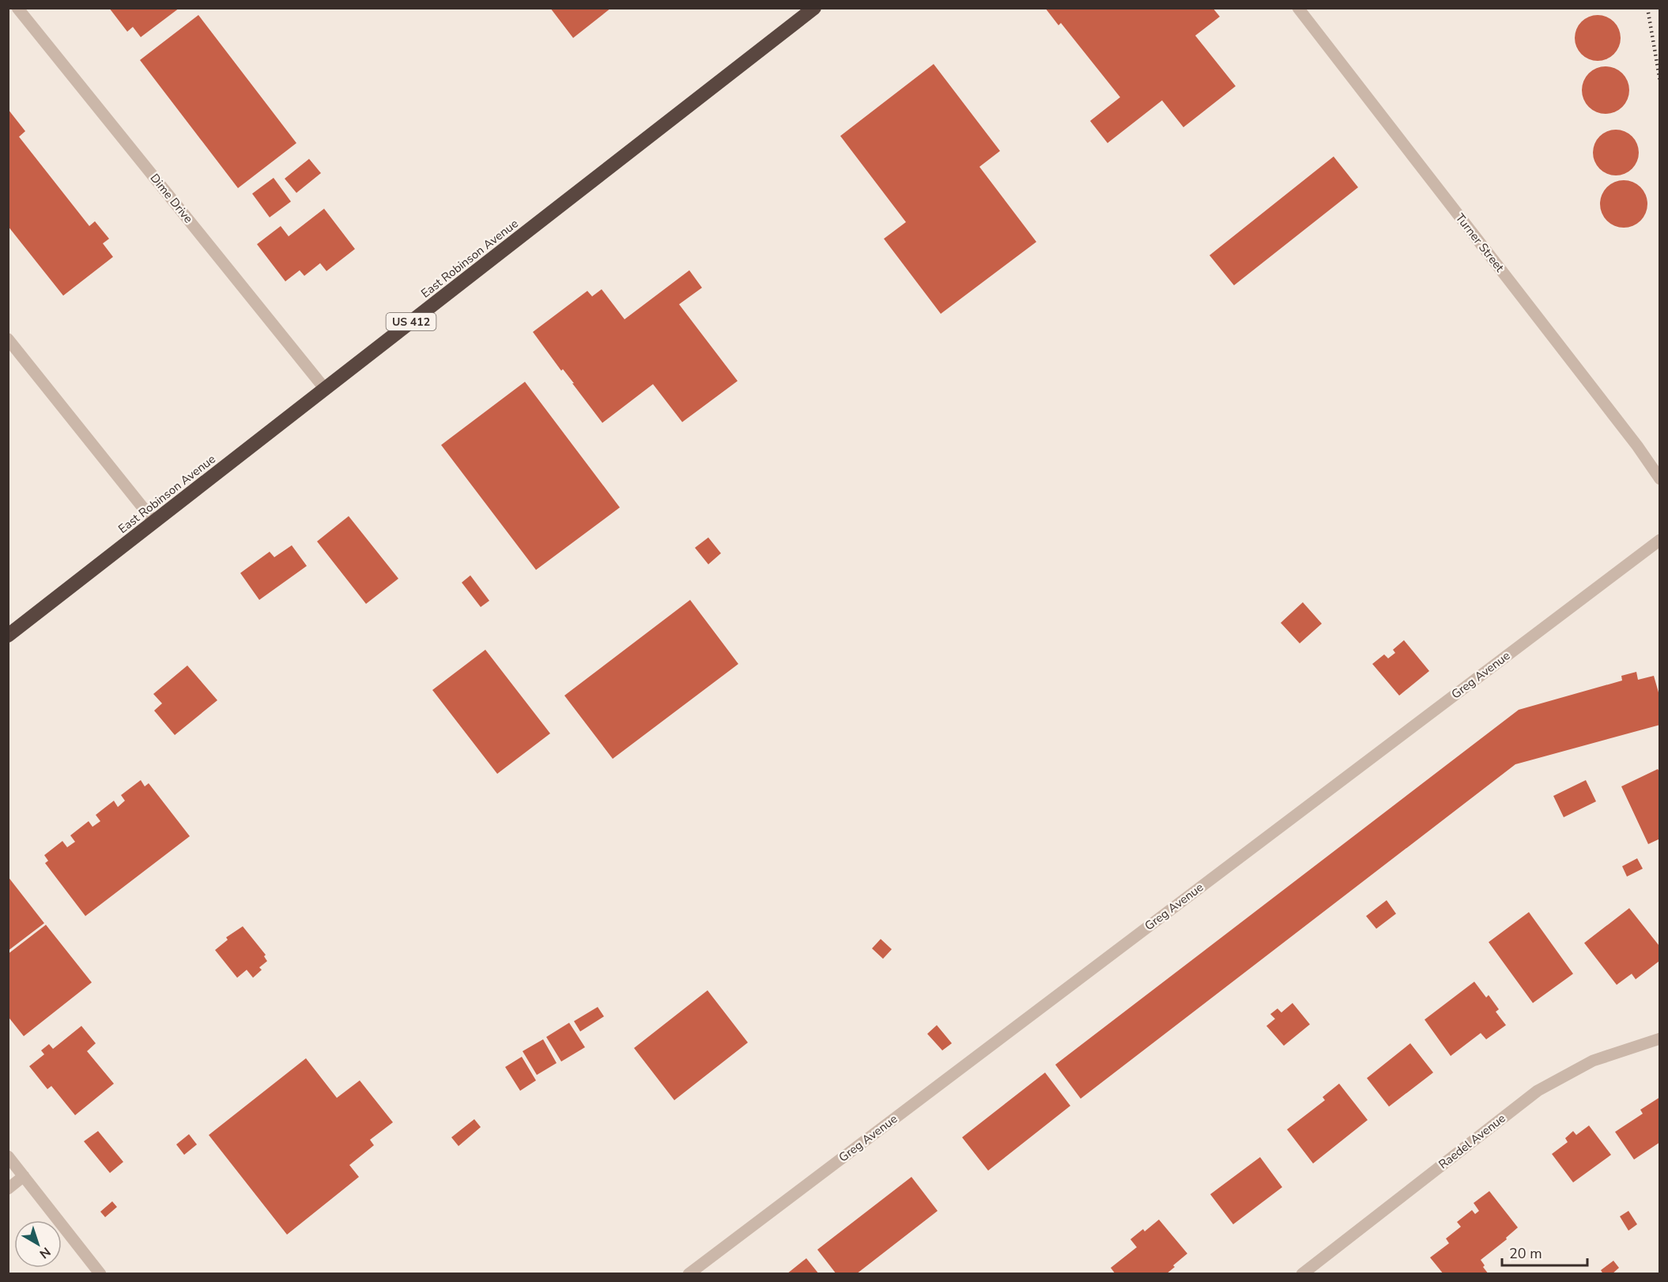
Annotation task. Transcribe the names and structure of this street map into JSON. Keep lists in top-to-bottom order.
{
  "streets": {
    "highway": ["East Robinson Avenue", "US 412"],
    "street": [
      "Dime Drive",
      "Turner Street",
      "Greg Avenue",
      "Raedel Avenue"
    ]
  },
  "crossings": [
    ["Dime Drive", "East Robinson Avenue"]
  ],
  "scale_bar": "20 m",
  "north": "bottom right"
}
